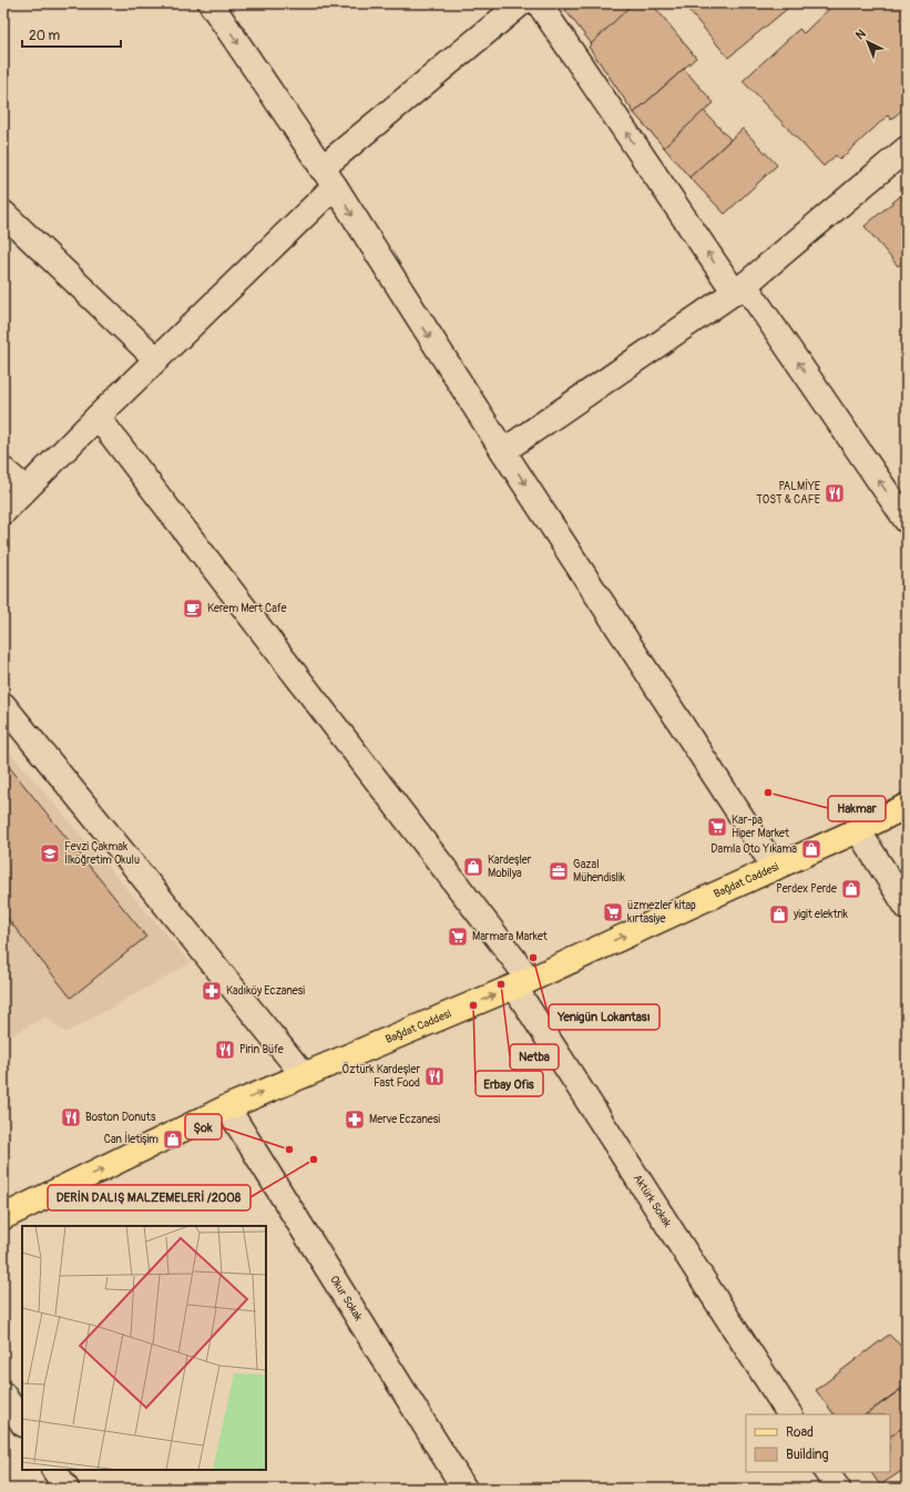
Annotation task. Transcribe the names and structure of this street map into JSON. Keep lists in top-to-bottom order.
{
  "streets": {
    "main road": ["Bağdat Caddesi"],
    "street": ["Aktürk Sokak", "Okur Sokak"]
  },
  "crossings": [
    ["Bağdat Caddesi", "Aktürk Sokak"],
    ["Bağdat Caddesi", "Okur Sokak"]
  ],
  "one_way": ["Bağdat Caddesi"],
  "places": {
    "restaurant": [
      "PALMİYE TOST & CAFE",
      "Pirin Büfe",
      "Öztürk Kardeşler Fast Food",
      "Boston Donuts"
    ],
    "cafe": ["Kerem Mert Cafe"],
    "other": [
      "Hakmar",
      "Yenigün Lokantası",
      "Netba",
      "Erbay Ofis",
      "Şok",
      "DERİN DALIŞ MALZEMELERİ /2008"
    ],
    "supermarket": ["Kar-pa Hiper Market", "üzmezler kitap kırtasiye", "Marmara Market"],
    "shop": [
      "Damla Oto Yıkama",
      "Kardeşler Mobilya",
      "Perdex Perde",
      "yigit elektrik",
      "Can İletişim"
    ],
    "school or university": ["Fevzi Çakmak İlköğretim Okulu"],
    "office": ["Gazal Mühendislik"],
    "pharmacy": ["Kadıköy Eczanesi", "Merve Eczanesi"]
  },
  "legend": ["Road", "Building"],
  "scale_bar": "20 m",
  "north": "top left"
}
